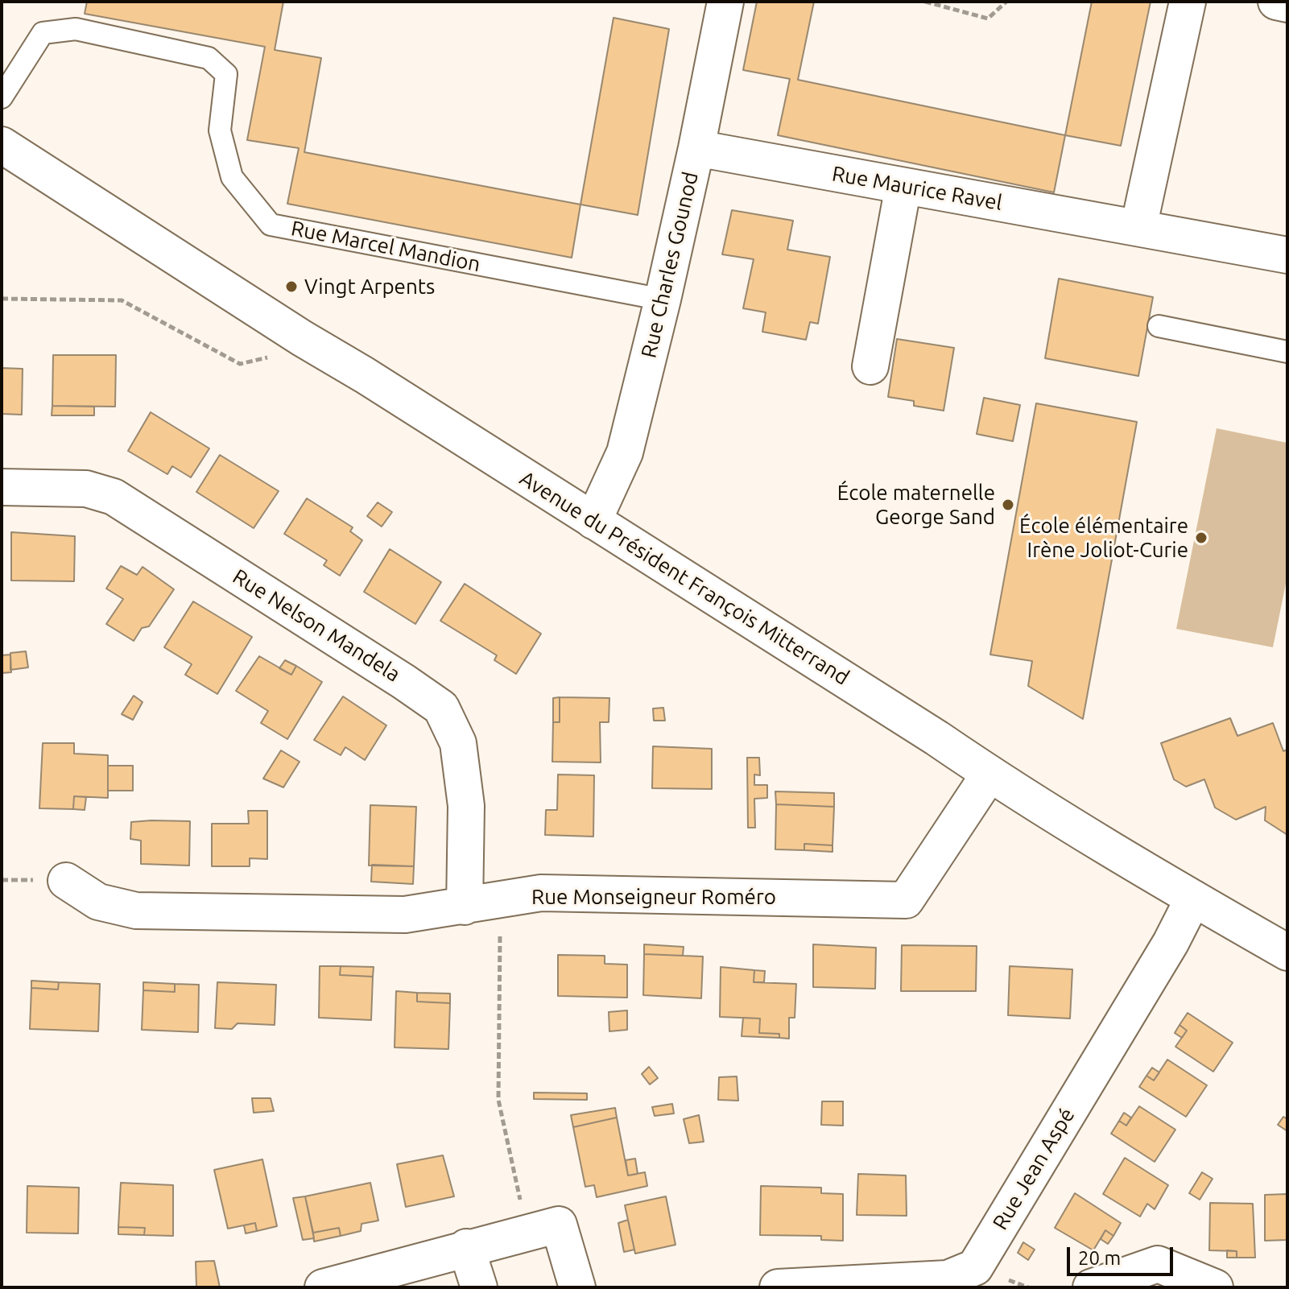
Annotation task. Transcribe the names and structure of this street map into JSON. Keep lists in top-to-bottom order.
{
  "streets": {
    "street": [
      "Rue Maurice Ravel",
      "Rue Charles Gounod",
      "Avenue du Président François Mitterrand",
      "Rue Nelson Mandela",
      "Rue Monseigneur Roméro",
      "Rue Jean Aspé"
    ],
    "lane": ["Rue Marcel Mandion"]
  },
  "crossings": [
    ["Rue Maurice Ravel", "Rue Charles Gounod"],
    ["Rue Marcel Mandion", "Rue Charles Gounod"],
    ["Rue Charles Gounod", "Avenue du Président François Mitterrand"],
    ["Avenue du Président François Mitterrand", "Rue Monseigneur Roméro"],
    ["Avenue du Président François Mitterrand", "Rue Jean Aspé"],
    ["Rue Nelson Mandela", "Rue Monseigneur Roméro"]
  ],
  "places": ["Vingt Arpents", "École maternelle George Sand", "École élémentaire Irène Joliot-Curie"],
  "scale_bar": "20 m"
}
